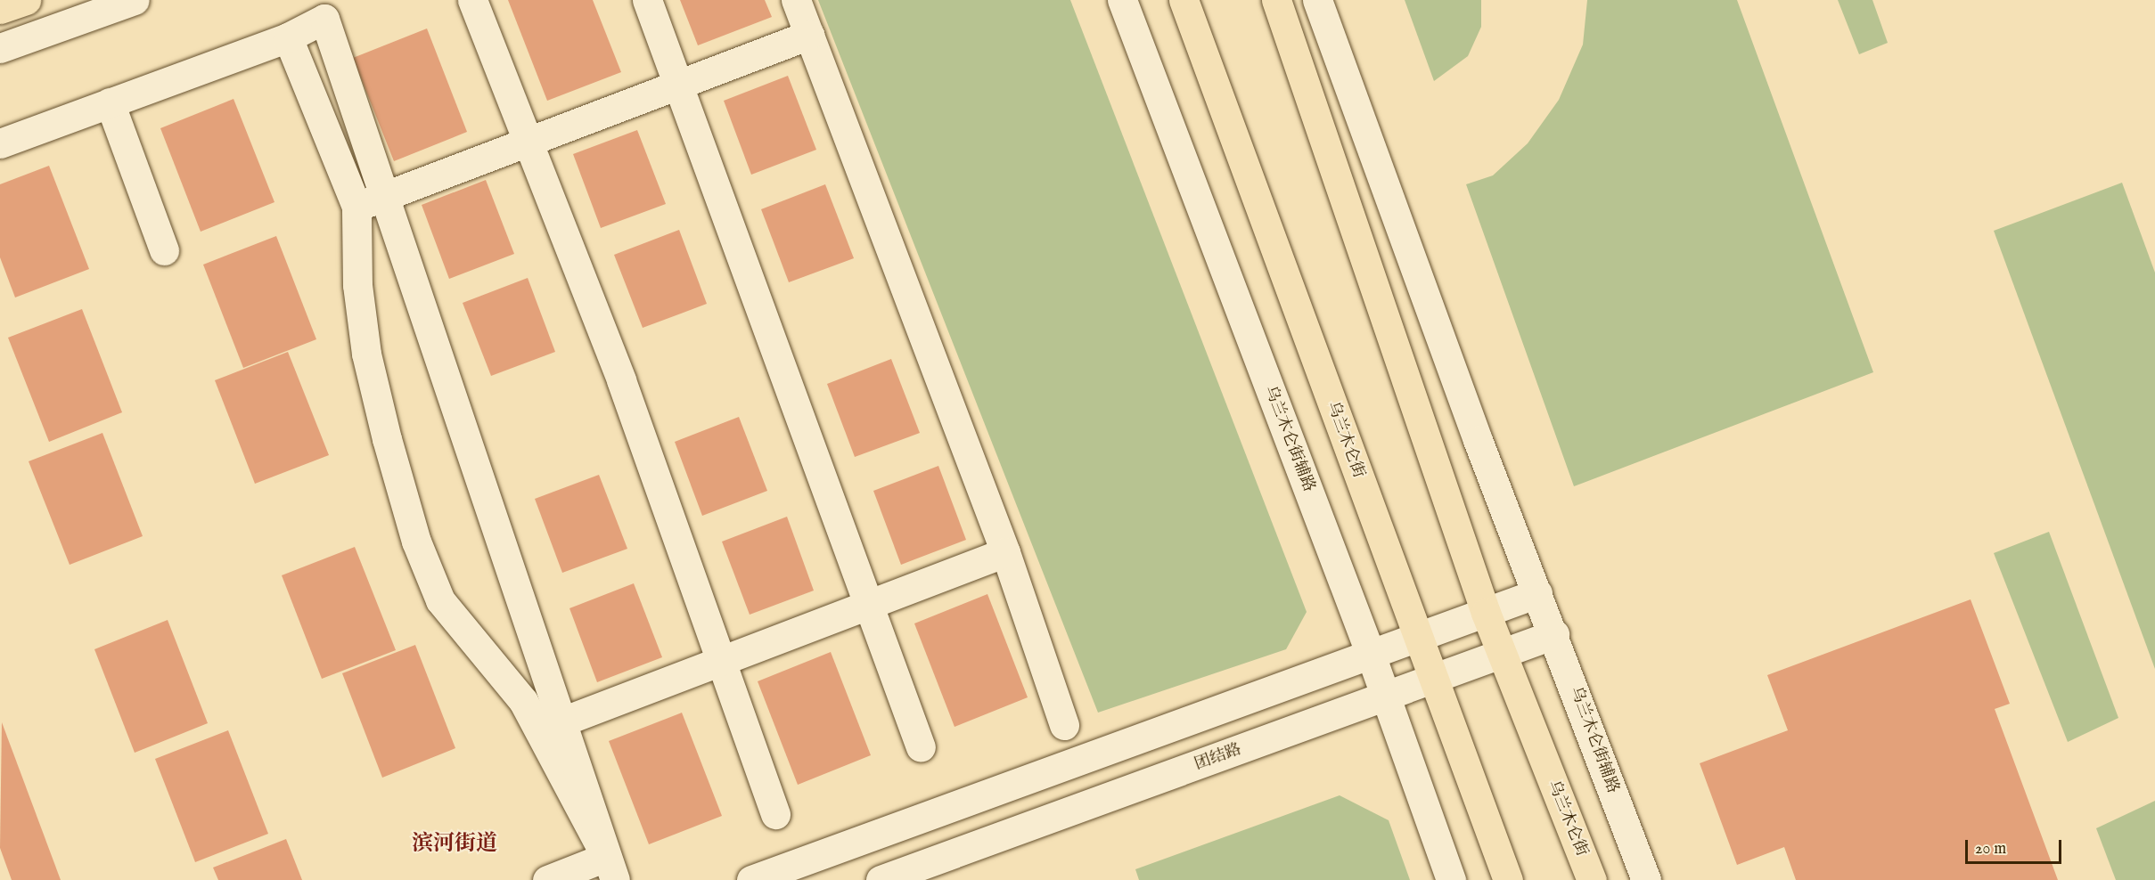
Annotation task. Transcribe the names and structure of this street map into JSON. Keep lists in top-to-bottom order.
{
  "streets": {
    "main road": ["乌兰木仑街"],
    "street": ["乌兰木仑街辅路", "团结路"]
  },
  "crossings": [
    ["乌兰木仑街辅路", "团结路"],
    ["乌兰木仑街", "团结路"]
  ],
  "districts": ["滨河街道"],
  "scale_bar": "20 m"
}
